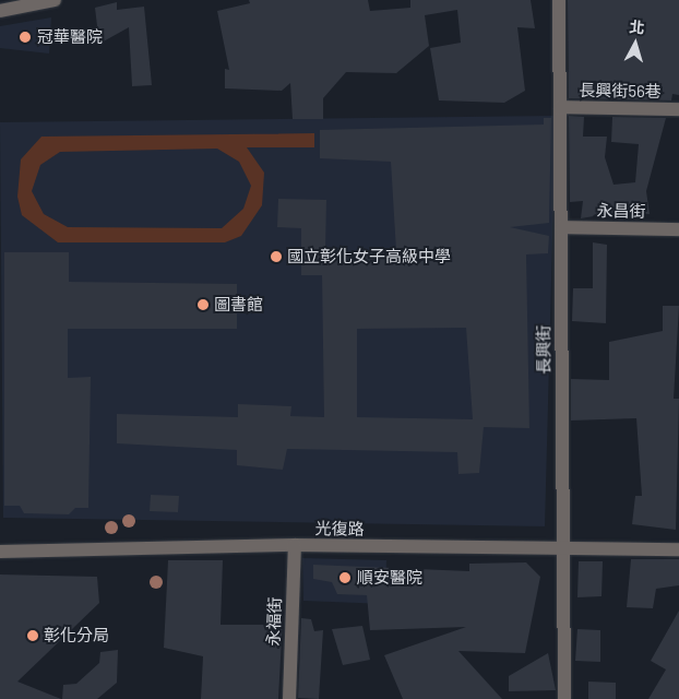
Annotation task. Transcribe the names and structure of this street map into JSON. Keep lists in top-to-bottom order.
{
  "streets": {
    "street": [
      "長興街56巷",
      "永昌街",
      "長興街",
      "光復路",
      "永福街"
    ]
  },
  "crossings": [
    ["長興街56巷", "長興街"],
    ["永昌街", "長興街"],
    ["長興街", "光復路"],
    ["光復路", "永福街"]
  ],
  "places": [
    "冠華醫院",
    "國立彰化女子高級中學",
    "圖書館",
    "順安醫院",
    "彰化分局"
  ],
  "north": "top"
}
